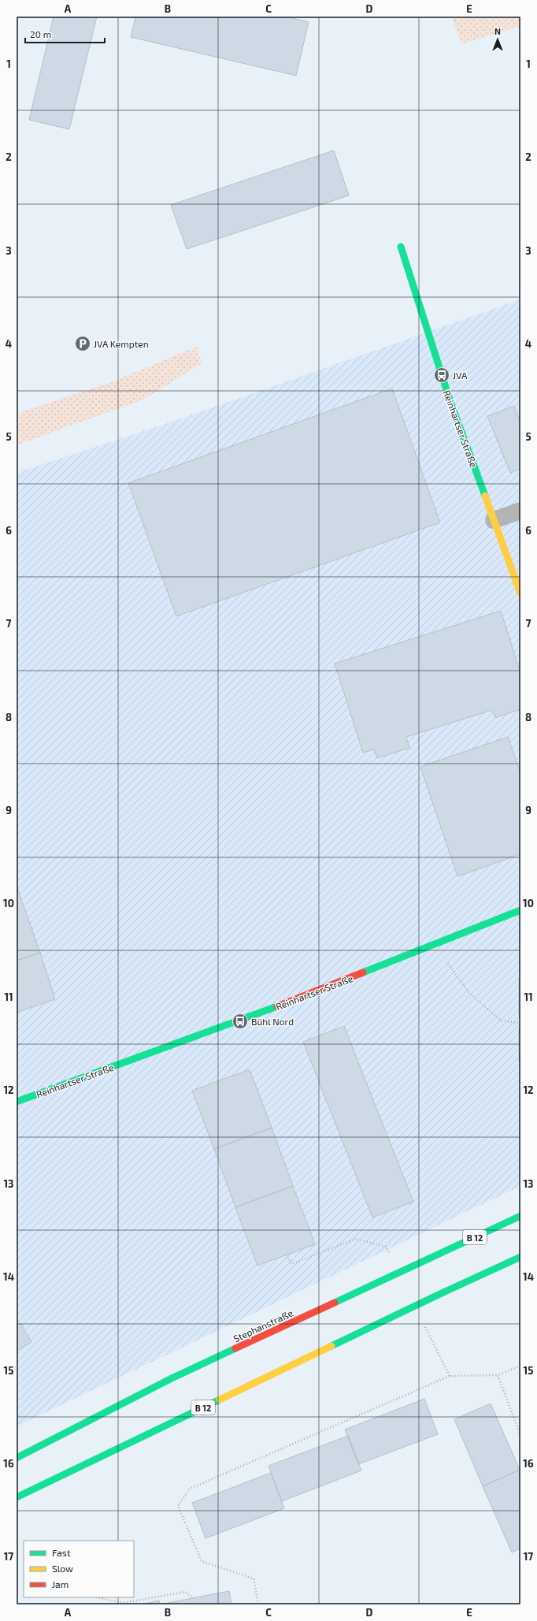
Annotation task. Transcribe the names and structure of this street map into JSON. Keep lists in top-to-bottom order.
{
  "streets": {
    "main road": ["Reinhartser Straße", "B 12", "Stephanstraße"]
  },
  "places": {
    "parking": ["JVA Kempten"],
    "bus stop": ["JVA", "Bühl Nord"]
  },
  "legend": ["Fast", "Slow", "Jam"],
  "scale_bar": "20 m",
  "north": "top",
  "grid": {
    "columns": [
      "A",
      "B",
      "C",
      "D",
      "E"
    ],
    "rows": [
      "1",
      "2",
      "3",
      "4",
      "5",
      "6",
      "7",
      "8",
      "9",
      "10",
      "11",
      "12",
      "13",
      "14",
      "15",
      "16",
      "17"
    ]
  }
}
